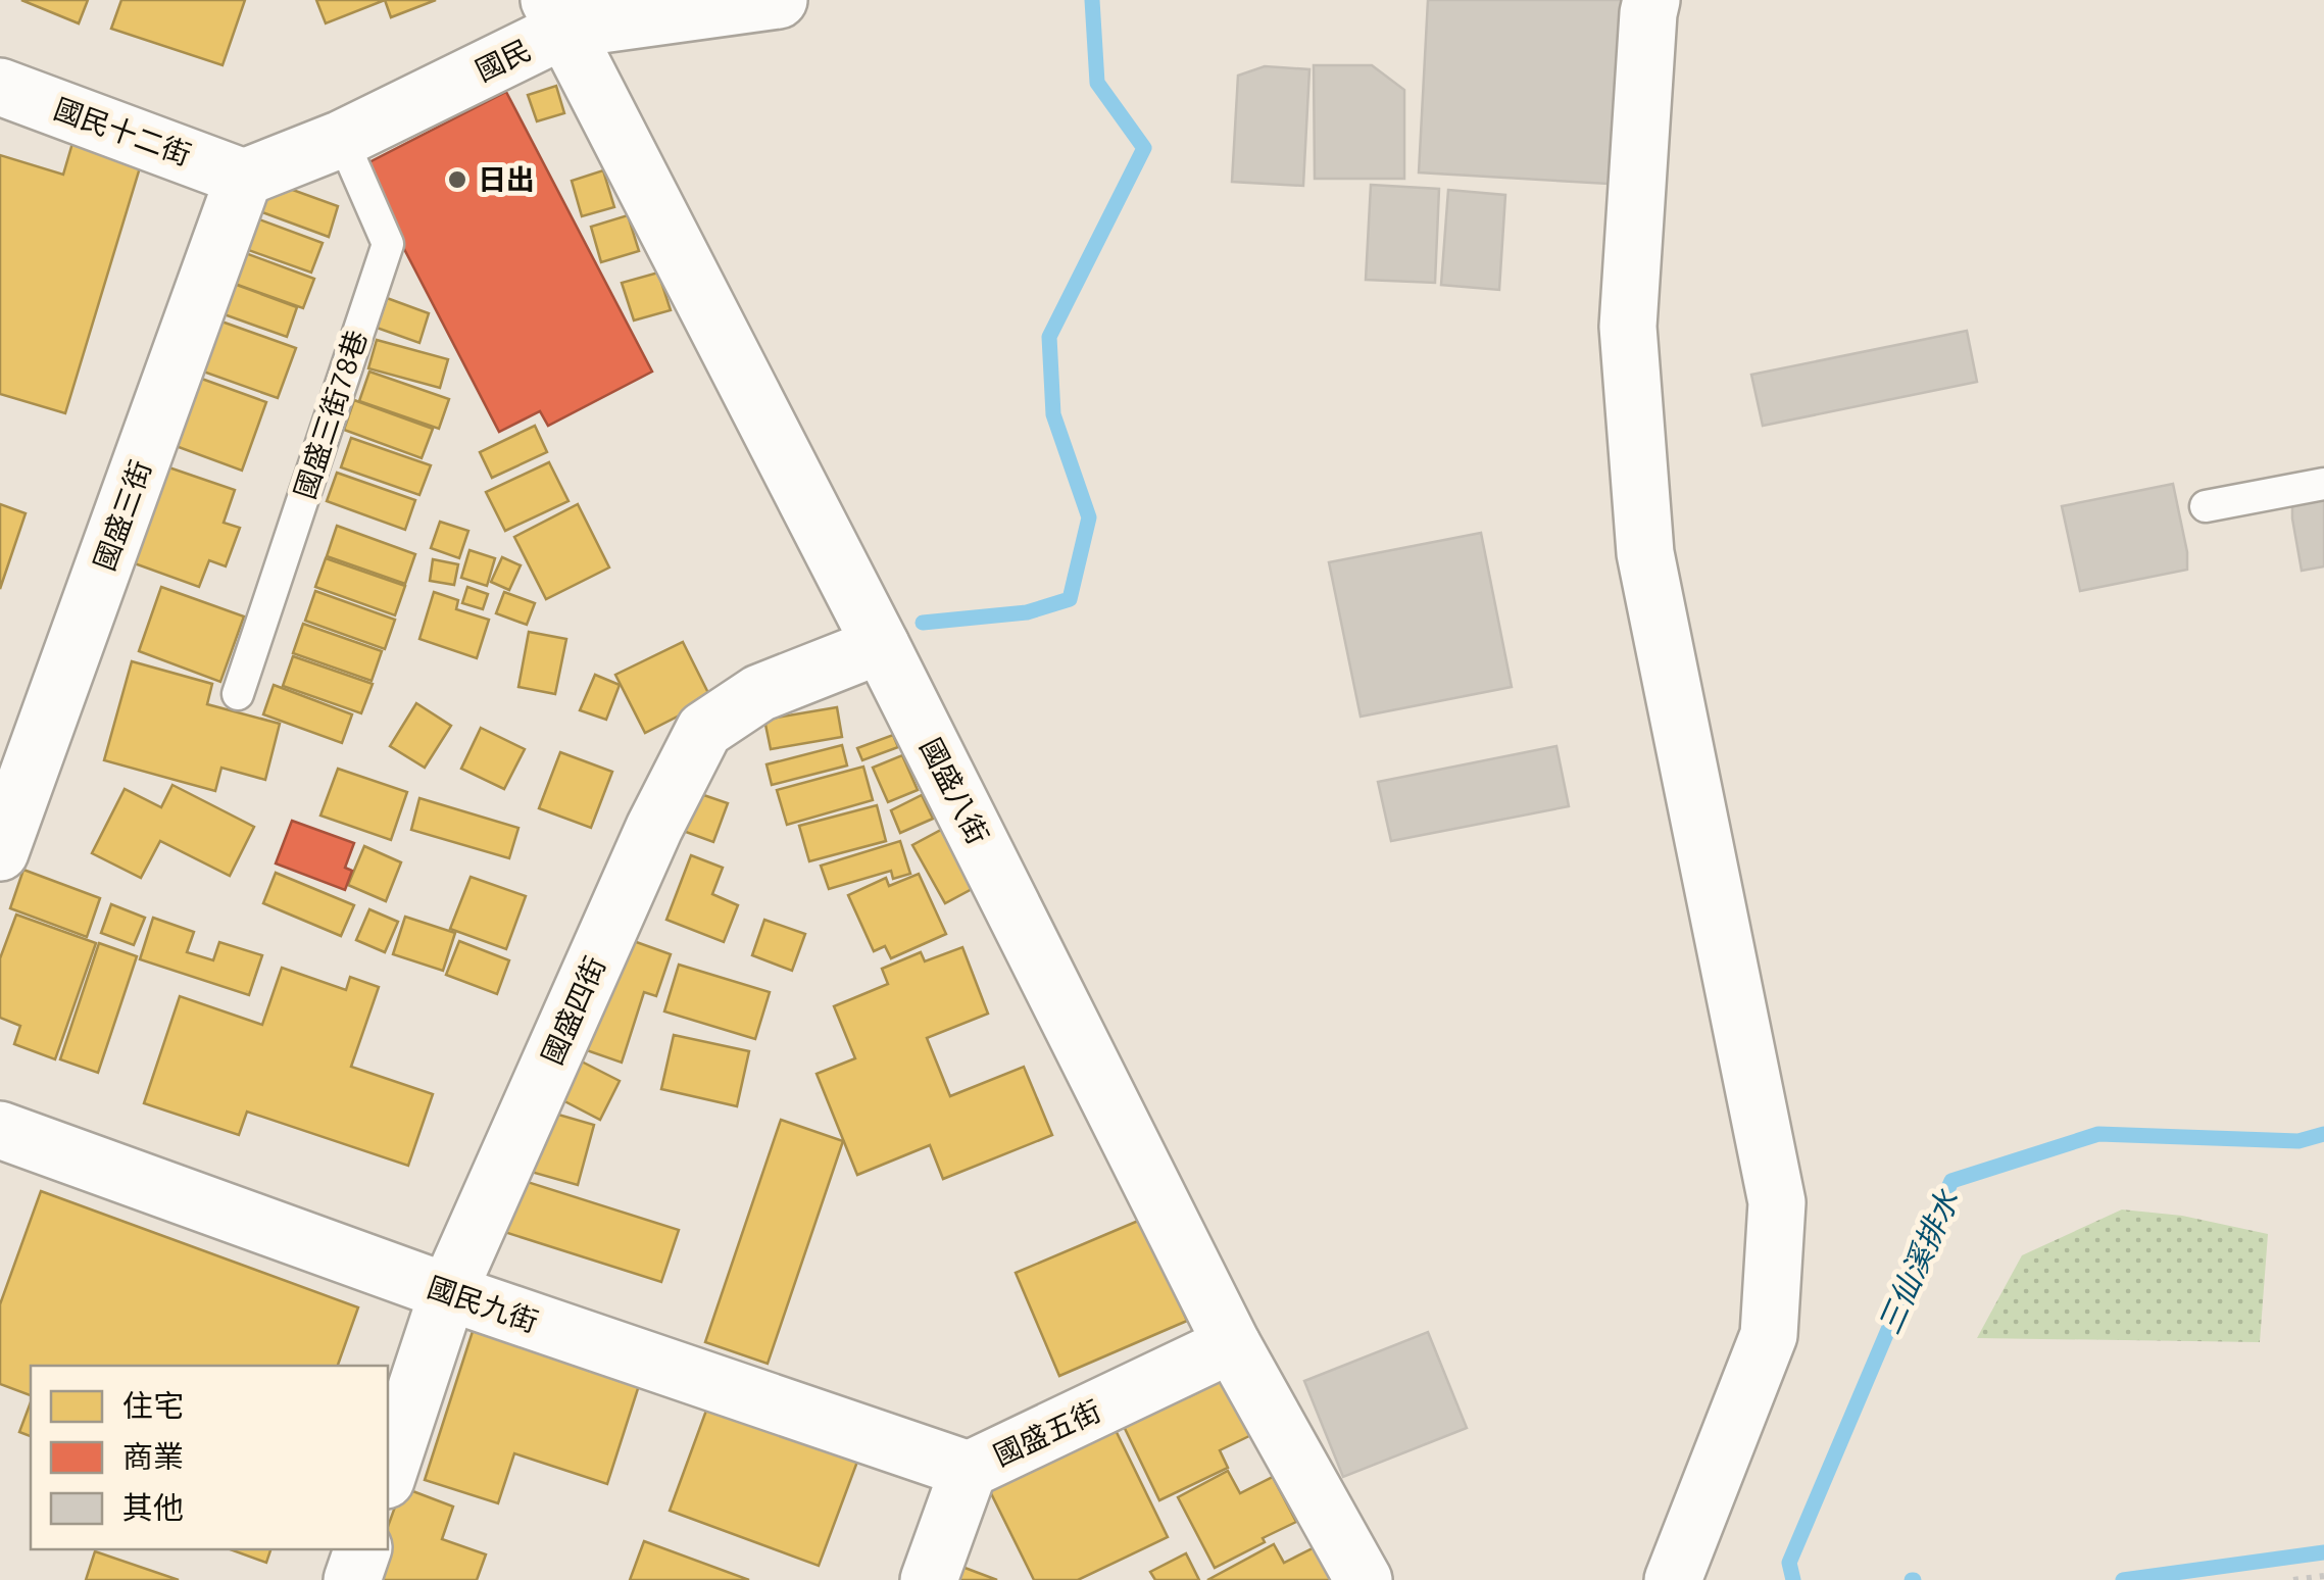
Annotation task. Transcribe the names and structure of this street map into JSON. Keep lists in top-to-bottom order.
{
  "streets": {
    "street": [
      "國民",
      "國民十二街",
      "國盛三街",
      "國盛八街",
      "國盛四街",
      "國民九街",
      "國盛五街"
    ],
    "lane": ["國盛三街78巷"]
  },
  "crossings": [
    ["國民", "國民十二街"],
    ["國民", "國盛三街78巷"],
    ["國民", "國盛三街"],
    ["國民", "國盛八街"],
    ["國民十二街", "國盛三街"],
    ["國盛八街", "國盛四街"],
    ["國盛八街", "國盛五街"],
    ["國盛四街", "國民九街"],
    ["國民九街", "國盛五街"]
  ],
  "water": ["三仙溪排水"],
  "places": ["日出"],
  "legend": ["住宅", "商業", "其他"]
}
